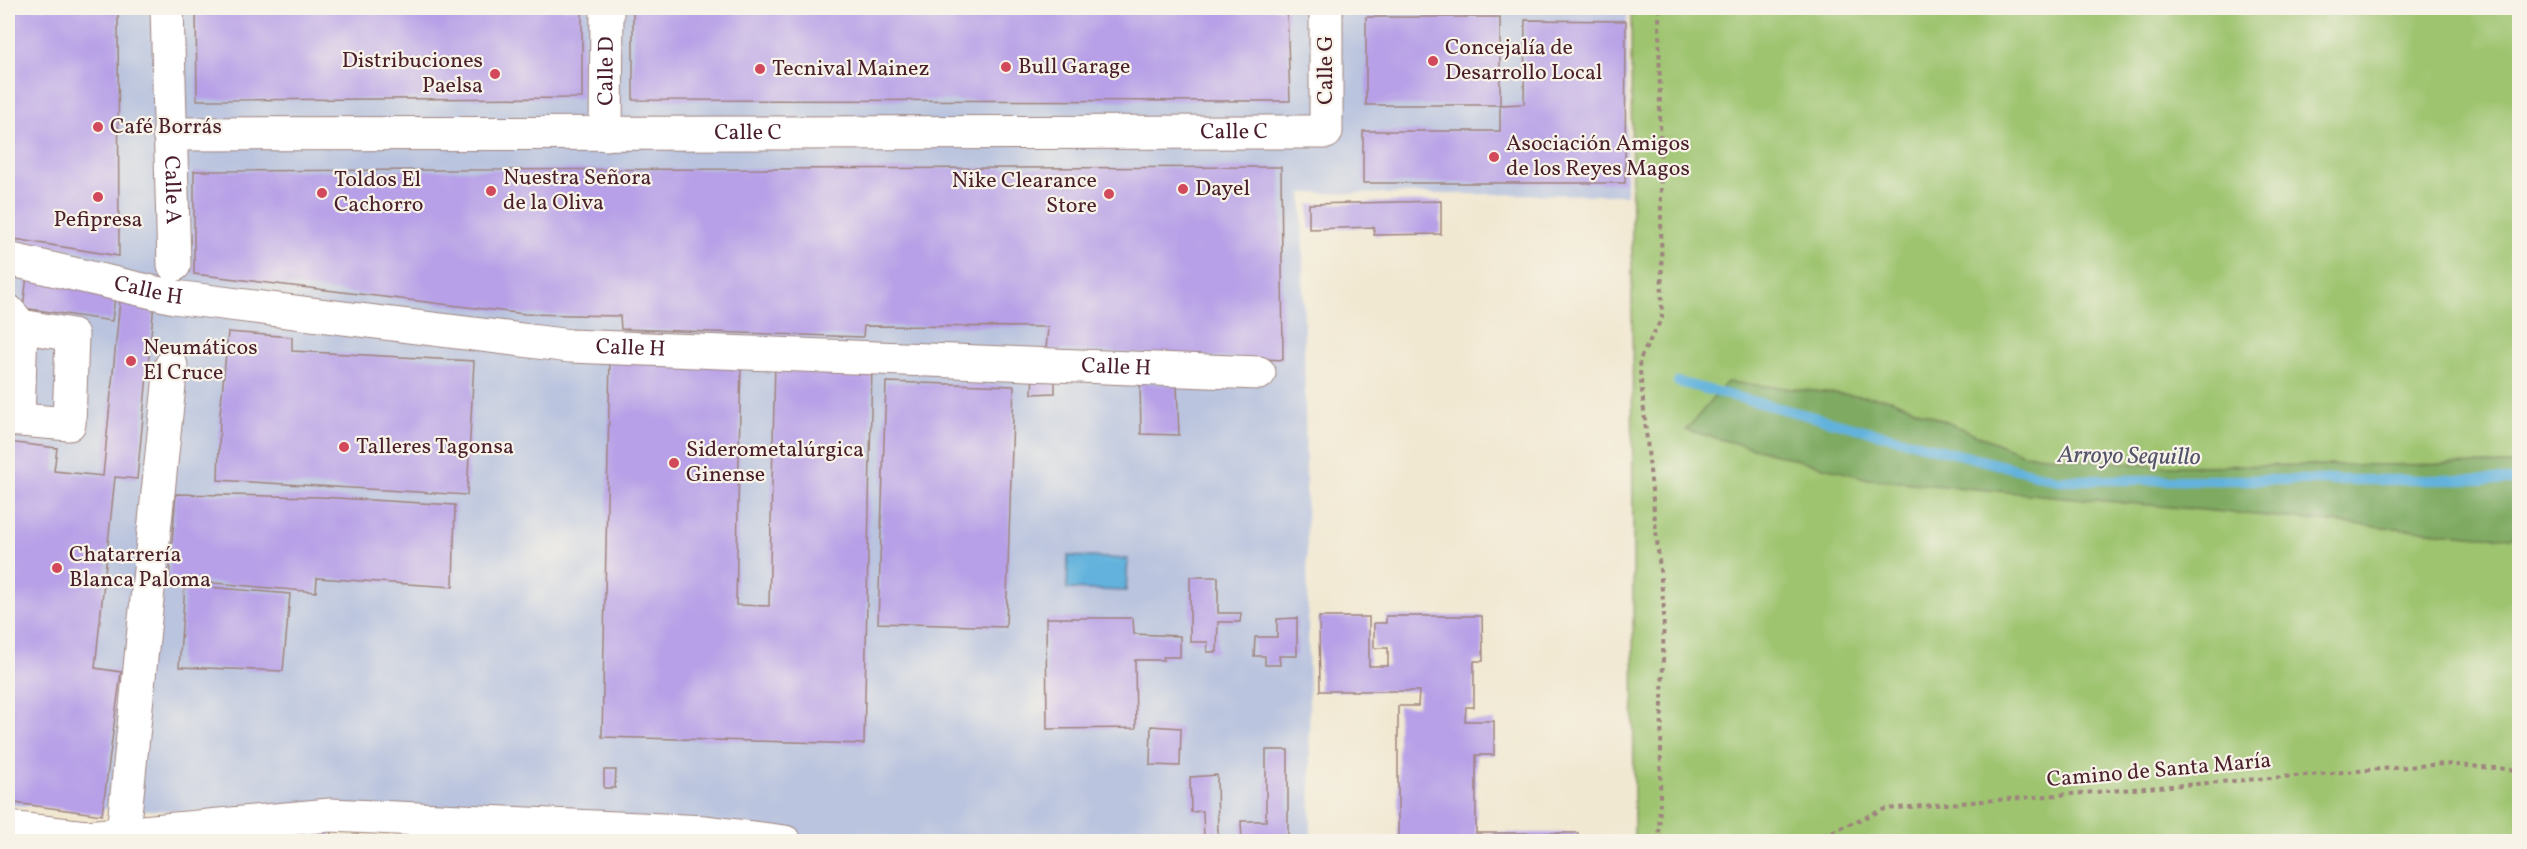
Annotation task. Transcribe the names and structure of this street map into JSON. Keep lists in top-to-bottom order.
{
  "streets": {
    "street": [
      "Calle G",
      "Calle D",
      "Calle C",
      "Calle A",
      "Calle H"
    ],
    "path": ["Camino de Santa María"]
  },
  "crossings": [
    ["Calle G", "Calle C"],
    ["Calle D", "Calle C"],
    ["Calle C", "Calle A"]
  ],
  "water": ["Arroyo Sequillo"],
  "places": [
    "Concejalía de Desarrollo Local",
    "Bull Garage",
    "Tecnival Mainez",
    "Distribuciones Paelsa",
    "Café Borrás",
    "Asociación Amigos de los Reyes Magos",
    "Dayel",
    "Nuestra Señora de la Oliva",
    "Toldos El Cachorro",
    "Nike Clearance Store",
    "Pefipresa",
    "Neumáticos El Cruce",
    "Talleres Tagonsa",
    "Siderometalúrgica Ginense",
    "Chatarrería Blanca Paloma"
  ]
}
